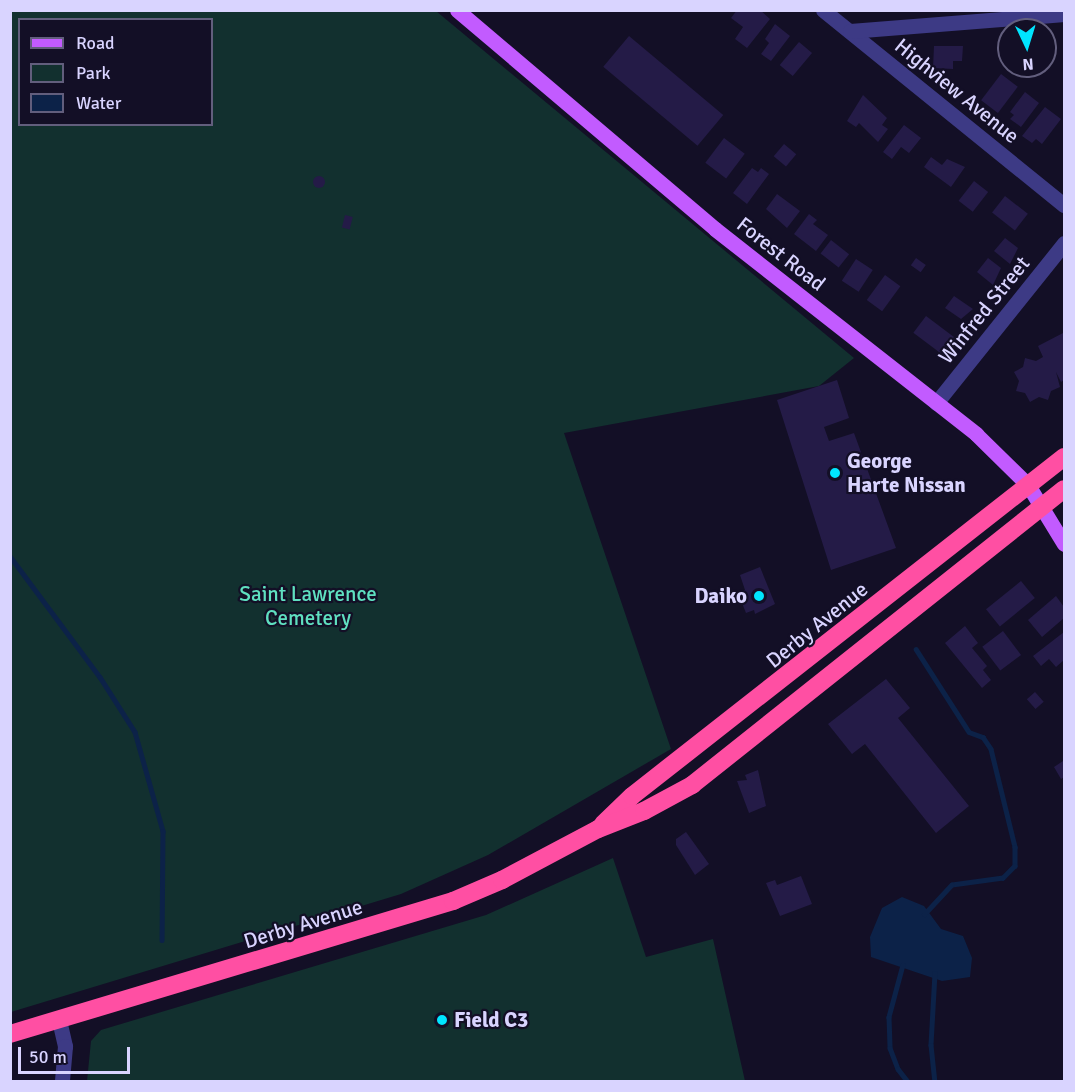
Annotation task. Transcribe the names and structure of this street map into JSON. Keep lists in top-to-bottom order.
{
  "streets": {
    "highway": ["Derby Avenue"],
    "main road": ["Forest Road"],
    "street": ["Highview Avenue", "Winfred Street"]
  },
  "crossings": [
    ["Forest Road", "Winfred Street"],
    ["Forest Road", "Derby Avenue"]
  ],
  "parks": ["Saint Lawrence Cemetery"],
  "places": ["George Harte Nissan", "Daiko", "Field C3"],
  "legend": ["Road", "Park", "Water"],
  "scale_bar": "50 m",
  "north": "bottom"
}
